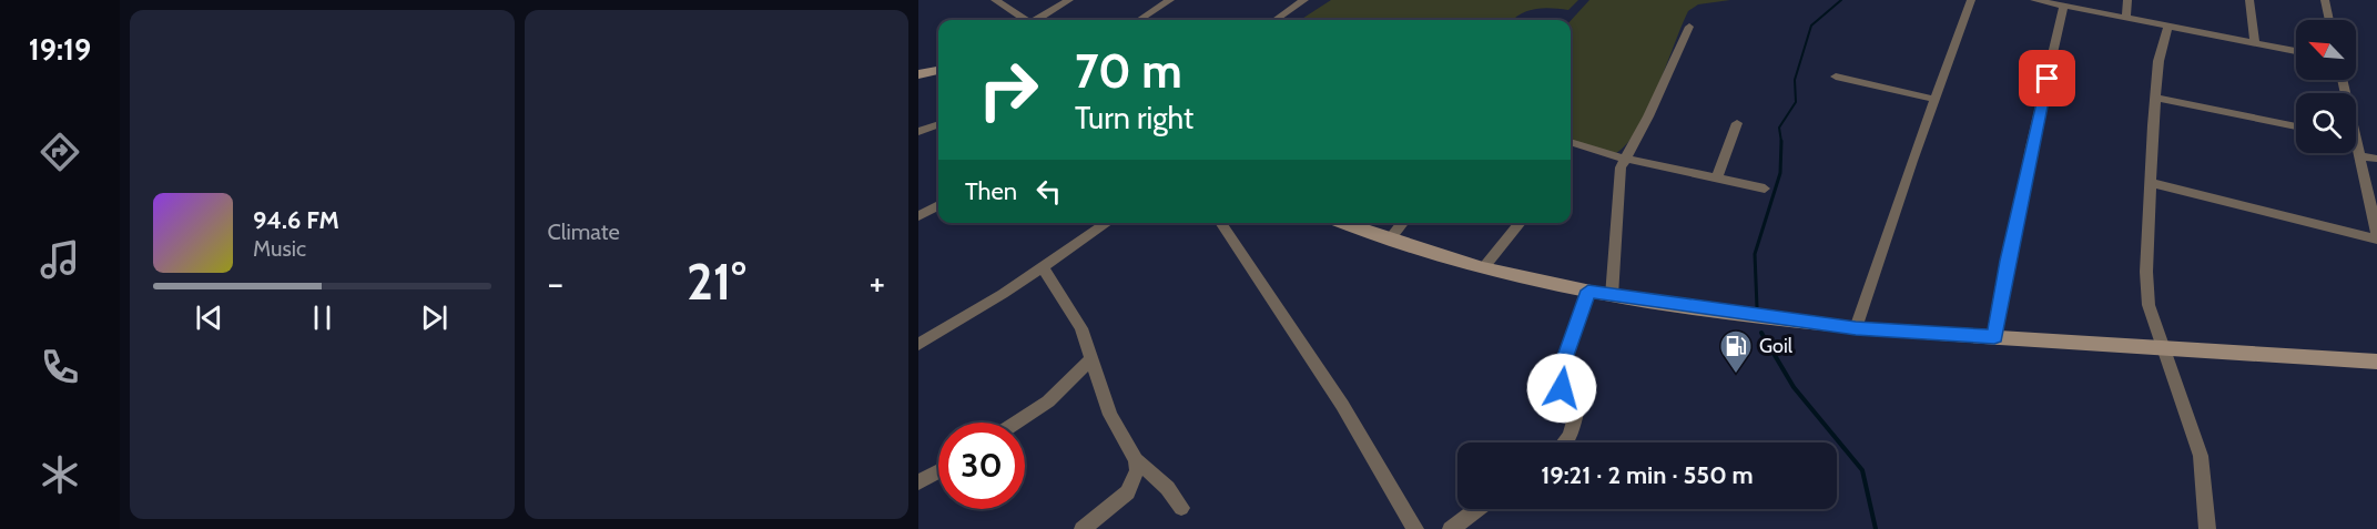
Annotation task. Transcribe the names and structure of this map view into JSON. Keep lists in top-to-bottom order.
{
  "places": {
    "fuel station": ["Goil"]
  },
  "north": "top left",
  "page": {
    "tabs": "19:19",
    "tile": "Climate",
    "turn": ["70 m", "Turn right"],
    "then": "Then",
    "song": ["94.6 FM", "Music"],
    "heat": ["−", "21°", "+"],
    "limit": "30",
    "trip": "19:21 · 2 min · 550 m"
  }
}
